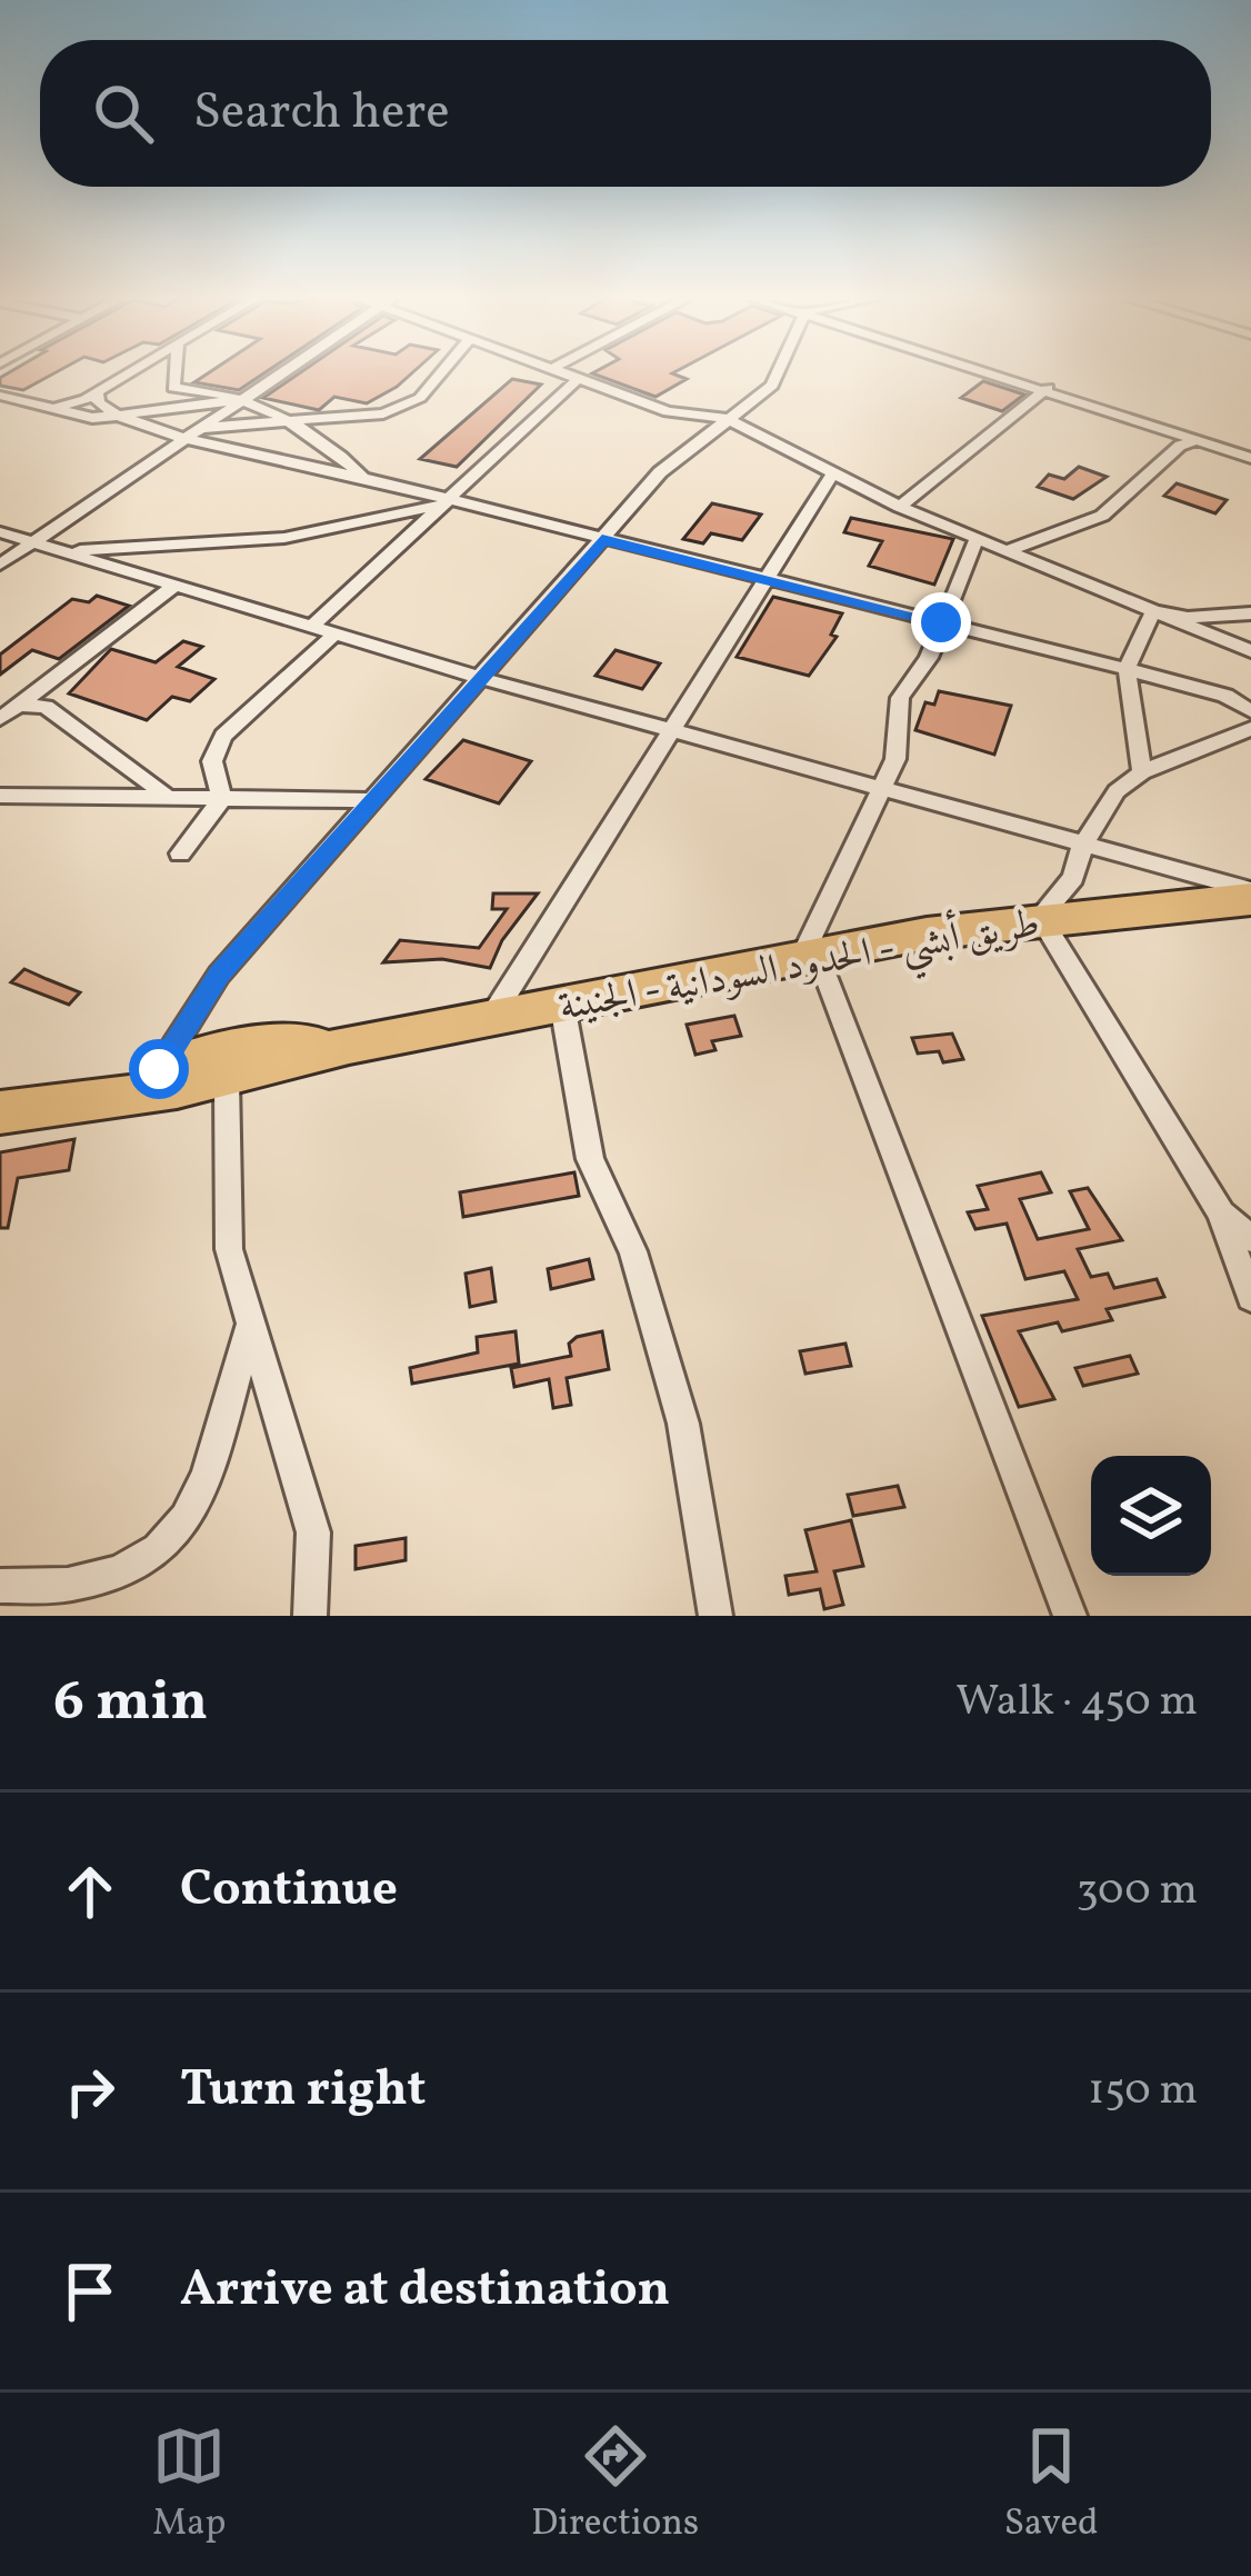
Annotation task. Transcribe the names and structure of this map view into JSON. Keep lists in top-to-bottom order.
{
  "streets": {
    "highway": ["طريق أبشي - الحدود السودانية - الجنينة"]
  },
  "page": {
    "search": "Search here",
    "heading": ["6 min", "Walk · 450 m"],
    "list": [
      ["Continue", "300 m"],
      ["Turn right", "150 m"],
      "Arrive at destination"
    ],
    "nav": ["Map", "Directions", "Saved"]
  }
}
